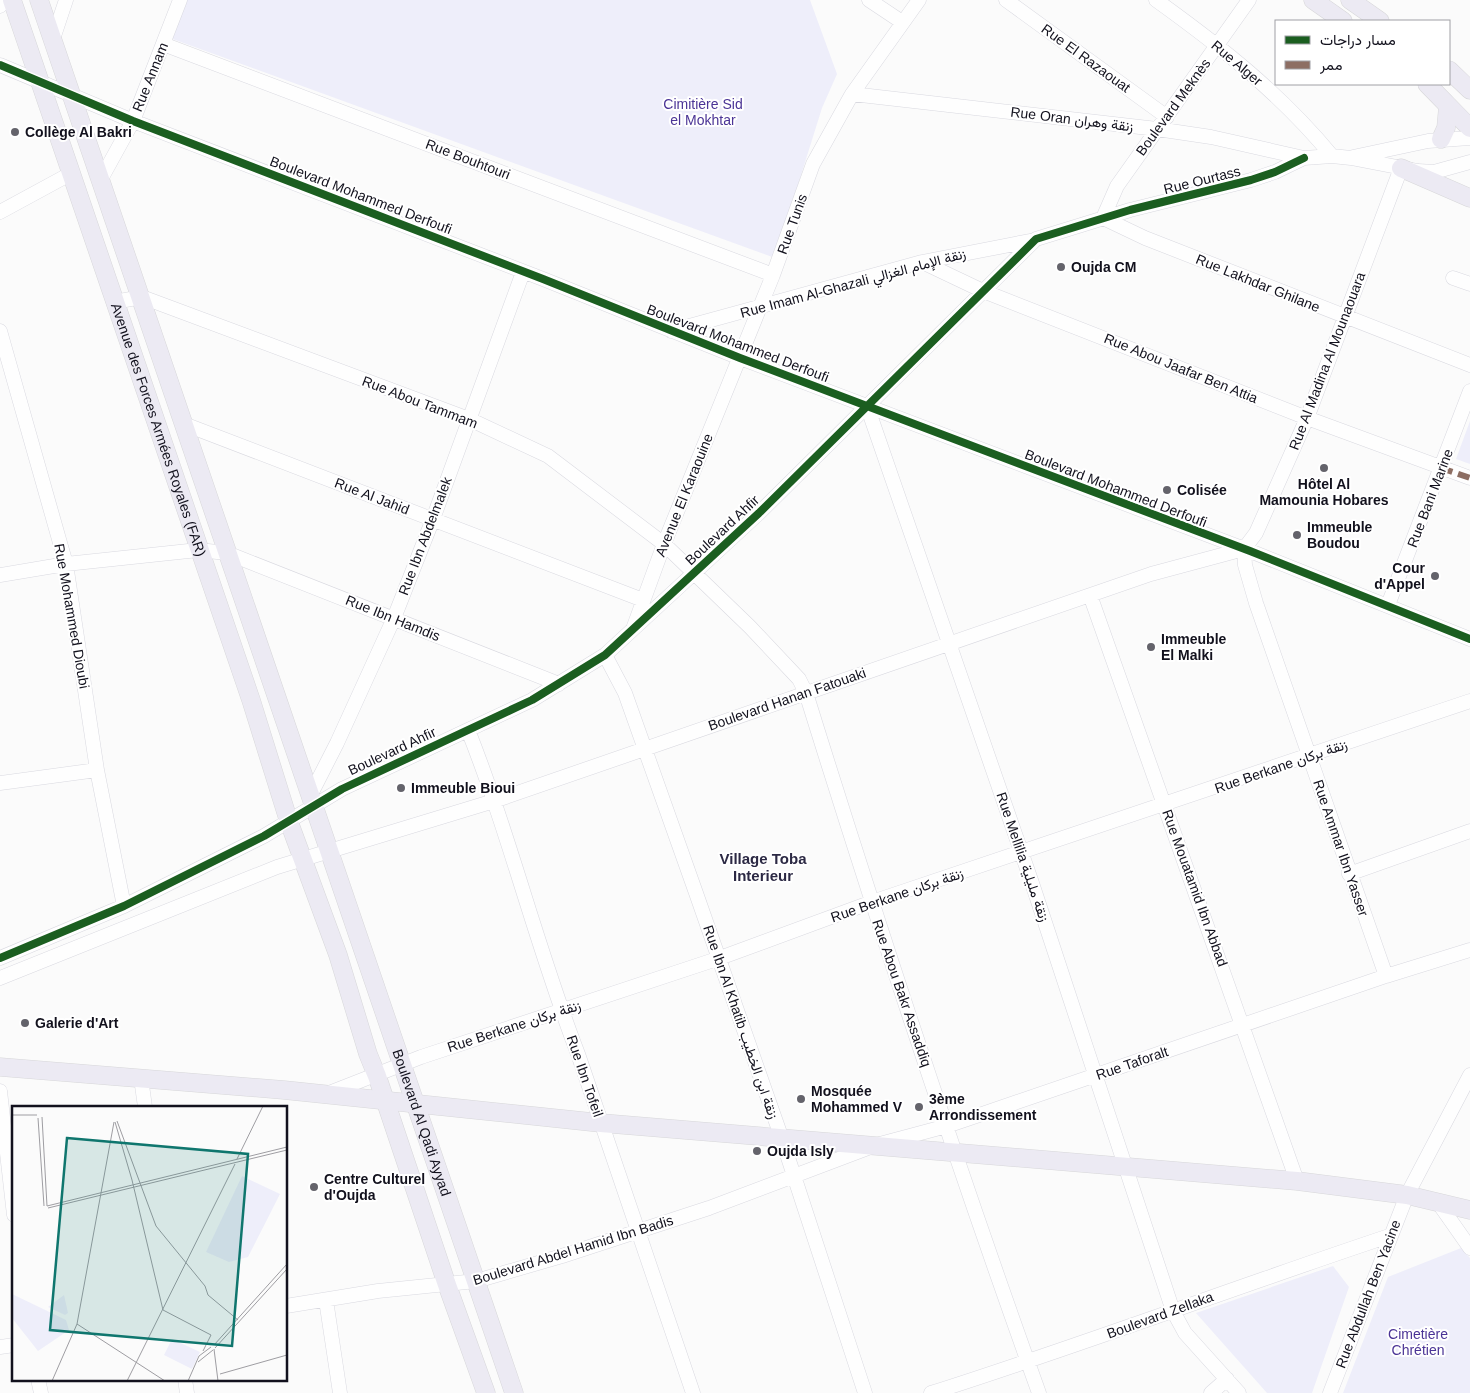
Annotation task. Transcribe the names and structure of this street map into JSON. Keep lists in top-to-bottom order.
{
  "streets": {
    "main road": ["Avenue des Forces Armées Royales (FAR)", "Boulevard Al Qadi Ayyad"],
    "street": [
      "Rue El Razaouat",
      "Rue Alger",
      "Rue Annam",
      "Boulevard Meknès",
      "Rue Oran زنقة وهران",
      "Rue Bouhtouri",
      "Rue Ourtass",
      "Boulevard Mohammed Derfoufi",
      "Rue Tunis",
      "Rue Imam Al-Ghazali زنقة الإمام الغزالي",
      "Rue Lakhdar Ghilane",
      "Rue Al Madina Al Mounaouara",
      "Rue Abou Jaafar Ben Attia",
      "Rue Abou Tammam",
      "Avenue El Karaouine",
      "Rue Al Jahid",
      "Rue Bani Marine",
      "Boulevard Ahfir",
      "Rue Ibn Abdelmalek",
      "Rue Mohammed Dioubi",
      "Rue Ibn Hamdis",
      "Boulevard Hanan Fatouaki",
      "Rue Berkane زنقة بركان",
      "Rue Ammar Ibn Yasser",
      "Rue Mellilia زنقة مليلية",
      "Rue Mouatamid Ibn Abbad",
      "Rue Abou Bakr Assaddiq",
      "Rue Ibn Al Khatib زنقة ابن الخطيب",
      "Rue Taforalt",
      "Rue Ibn Tofeil",
      "Boulevard Abdel Hamid Ibn Badis",
      "Rue Abdullah Ben Yacine",
      "Boulevard Zellaka"
    ]
  },
  "crossings": [
    ["Rue El Razaouat", "Boulevard Meknès"],
    ["Rue Alger", "Boulevard Meknès"],
    ["Rue Alger", "Rue Oran زنقة وهران"],
    ["Rue Annam", "Rue Bouhtouri"],
    ["Rue Annam", "Boulevard Mohammed Derfoufi"],
    ["Rue Annam", "Avenue des Forces Armées Royales (FAR)"],
    ["Boulevard Meknès", "Rue Oran زنقة وهران"],
    ["Boulevard Meknès", "Rue Ourtass"],
    ["Boulevard Meknès", "Rue Lakhdar Ghilane"],
    ["Boulevard Meknès", "Boulevard Ahfir"],
    ["Rue Oran زنقة وهران", "Rue Ourtass"],
    ["Rue Oran زنقة وهران", "Rue Tunis"],
    ["Rue Bouhtouri", "Rue Tunis"],
    ["Rue Ourtass", "Rue Lakhdar Ghilane"],
    ["Rue Ourtass", "Boulevard Ahfir"],
    ["Boulevard Mohammed Derfoufi", "Rue Tunis"],
    ["Boulevard Mohammed Derfoufi", "Rue Imam Al-Ghazali زنقة الإمام الغزالي"],
    ["Boulevard Mohammed Derfoufi", "Rue Al Madina Al Mounaouara"],
    ["Boulevard Mohammed Derfoufi", "Avenue des Forces Armées Royales (FAR)"],
    ["Boulevard Mohammed Derfoufi", "Avenue El Karaouine"],
    ["Boulevard Mohammed Derfoufi", "Rue Bani Marine"],
    ["Boulevard Mohammed Derfoufi", "Boulevard Ahfir"],
    ["Boulevard Mohammed Derfoufi", "Rue Ibn Abdelmalek"],
    ["Boulevard Mohammed Derfoufi", "Boulevard Hanan Fatouaki"],
    ["Boulevard Mohammed Derfoufi", "Rue Ammar Ibn Yasser"],
    ["Boulevard Mohammed Derfoufi", "Rue Mellilia زنقة مليلية"],
    ["Rue Tunis", "Rue Imam Al-Ghazali زنقة الإمام الغزالي"],
    ["Rue Tunis", "Avenue El Karaouine"],
    ["Rue Imam Al-Ghazali زنقة الإمام الغزالي", "Rue Abou Jaafar Ben Attia"],
    ["Rue Imam Al-Ghazali زنقة الإمام الغزالي", "Boulevard Ahfir"],
    ["Rue Lakhdar Ghilane", "Rue Al Madina Al Mounaouara"],
    ["Rue Lakhdar Ghilane", "Boulevard Ahfir"],
    ["Rue Al Madina Al Mounaouara", "Rue Abou Jaafar Ben Attia"],
    ["Rue Al Madina Al Mounaouara", "Boulevard Hanan Fatouaki"],
    ["Rue Al Madina Al Mounaouara", "Rue Ammar Ibn Yasser"],
    ["Rue Abou Jaafar Ben Attia", "Rue Bani Marine"],
    ["Rue Abou Jaafar Ben Attia", "Boulevard Ahfir"],
    ["Rue Abou Tammam", "Avenue des Forces Armées Royales (FAR)"],
    ["Rue Abou Tammam", "Avenue El Karaouine"],
    ["Rue Abou Tammam", "Boulevard Ahfir"],
    ["Rue Abou Tammam", "Rue Ibn Abdelmalek"],
    ["Rue Abou Tammam", "Rue Abou Bakr Assaddiq"],
    ["Avenue des Forces Armées Royales (FAR)", "Rue Al Jahid"],
    ["Avenue des Forces Armées Royales (FAR)", "Boulevard Ahfir"],
    ["Avenue des Forces Armées Royales (FAR)", "Rue Ibn Abdelmalek"],
    ["Avenue des Forces Armées Royales (FAR)", "Rue Ibn Hamdis"],
    ["Avenue des Forces Armées Royales (FAR)", "Boulevard Hanan Fatouaki"],
    ["Avenue des Forces Armées Royales (FAR)", "Boulevard Al Qadi Ayyad"],
    ["Avenue El Karaouine", "Rue Al Jahid"],
    ["Avenue El Karaouine", "Boulevard Ahfir"],
    ["Rue Al Jahid", "Rue Ibn Abdelmalek"],
    ["Boulevard Ahfir", "Rue Ibn Abdelmalek"],
    ["Boulevard Ahfir", "Rue Mohammed Dioubi"],
    ["Boulevard Ahfir", "Rue Ibn Hamdis"],
    ["Boulevard Ahfir", "Rue Mellilia زنقة مليلية"],
    ["Boulevard Ahfir", "Rue Abou Bakr Assaddiq"],
    ["Boulevard Ahfir", "Rue Ibn Al Khatib زنقة ابن الخطيب"],
    ["Boulevard Ahfir", "Rue Ibn Tofeil"],
    ["Rue Ibn Abdelmalek", "Rue Ibn Hamdis"],
    ["Rue Mohammed Dioubi", "Rue Ibn Hamdis"],
    ["Boulevard Hanan Fatouaki", "Rue Ammar Ibn Yasser"],
    ["Boulevard Hanan Fatouaki", "Rue Mellilia زنقة مليلية"],
    ["Boulevard Hanan Fatouaki", "Rue Mouatamid Ibn Abbad"],
    ["Boulevard Hanan Fatouaki", "Rue Abou Bakr Assaddiq"],
    ["Boulevard Hanan Fatouaki", "Rue Ibn Al Khatib زنقة ابن الخطيب"],
    ["Boulevard Hanan Fatouaki", "Rue Ibn Tofeil"],
    ["Boulevard Hanan Fatouaki", "Boulevard Al Qadi Ayyad"],
    ["Rue Berkane زنقة بركان", "Rue Ammar Ibn Yasser"],
    ["Rue Berkane زنقة بركان", "Rue Mellilia زنقة مليلية"],
    ["Rue Berkane زنقة بركان", "Rue Mouatamid Ibn Abbad"],
    ["Rue Berkane زنقة بركان", "Rue Abou Bakr Assaddiq"],
    ["Rue Berkane زنقة بركان", "Rue Ibn Al Khatib زنقة ابن الخطيب"],
    ["Rue Berkane زنقة بركان", "Rue Ibn Tofeil"],
    ["Rue Berkane زنقة بركان", "Boulevard Al Qadi Ayyad"],
    ["Rue Ammar Ibn Yasser", "Rue Taforalt"],
    ["Rue Mellilia زنقة مليلية", "Rue Taforalt"],
    ["Rue Mellilia زنقة مليلية", "Boulevard Zellaka"],
    ["Rue Mouatamid Ibn Abbad", "Rue Taforalt"],
    ["Rue Abou Bakr Assaddiq", "Rue Taforalt"],
    ["Rue Abou Bakr Assaddiq", "Boulevard Zellaka"],
    ["Rue Ibn Al Khatib زنقة ابن الخطيب", "Rue Taforalt"],
    ["Rue Ibn Al Khatib زنقة ابن الخطيب", "Boulevard Abdel Hamid Ibn Badis"],
    ["Rue Taforalt", "Boulevard Abdel Hamid Ibn Badis"],
    ["Rue Ibn Tofeil", "Boulevard Abdel Hamid Ibn Badis"],
    ["Boulevard Al Qadi Ayyad", "Boulevard Abdel Hamid Ibn Badis"],
    ["Rue Abdullah Ben Yacine", "Boulevard Zellaka"]
  ],
  "districts": ["Village Toba Interieur"],
  "parks": ["Cimitière Sid el Mokhtar", "Cimetière Chrétien"],
  "places": [
    "Collège Al Bakri",
    "Oujda CM",
    "Hôtel Al Mamounia Hobares",
    "Colisée",
    "Immeuble Boudou",
    "Cour d'Appel",
    "Immeuble El Malki",
    "Immeuble Bioui",
    "Galerie d'Art",
    "Mosquée Mohammed V",
    "3ème Arrondissement",
    "Oujda Isly",
    "Centre Culturel d'Oujda"
  ],
  "legend": ["مسار دراجات", "ممر"]
}
